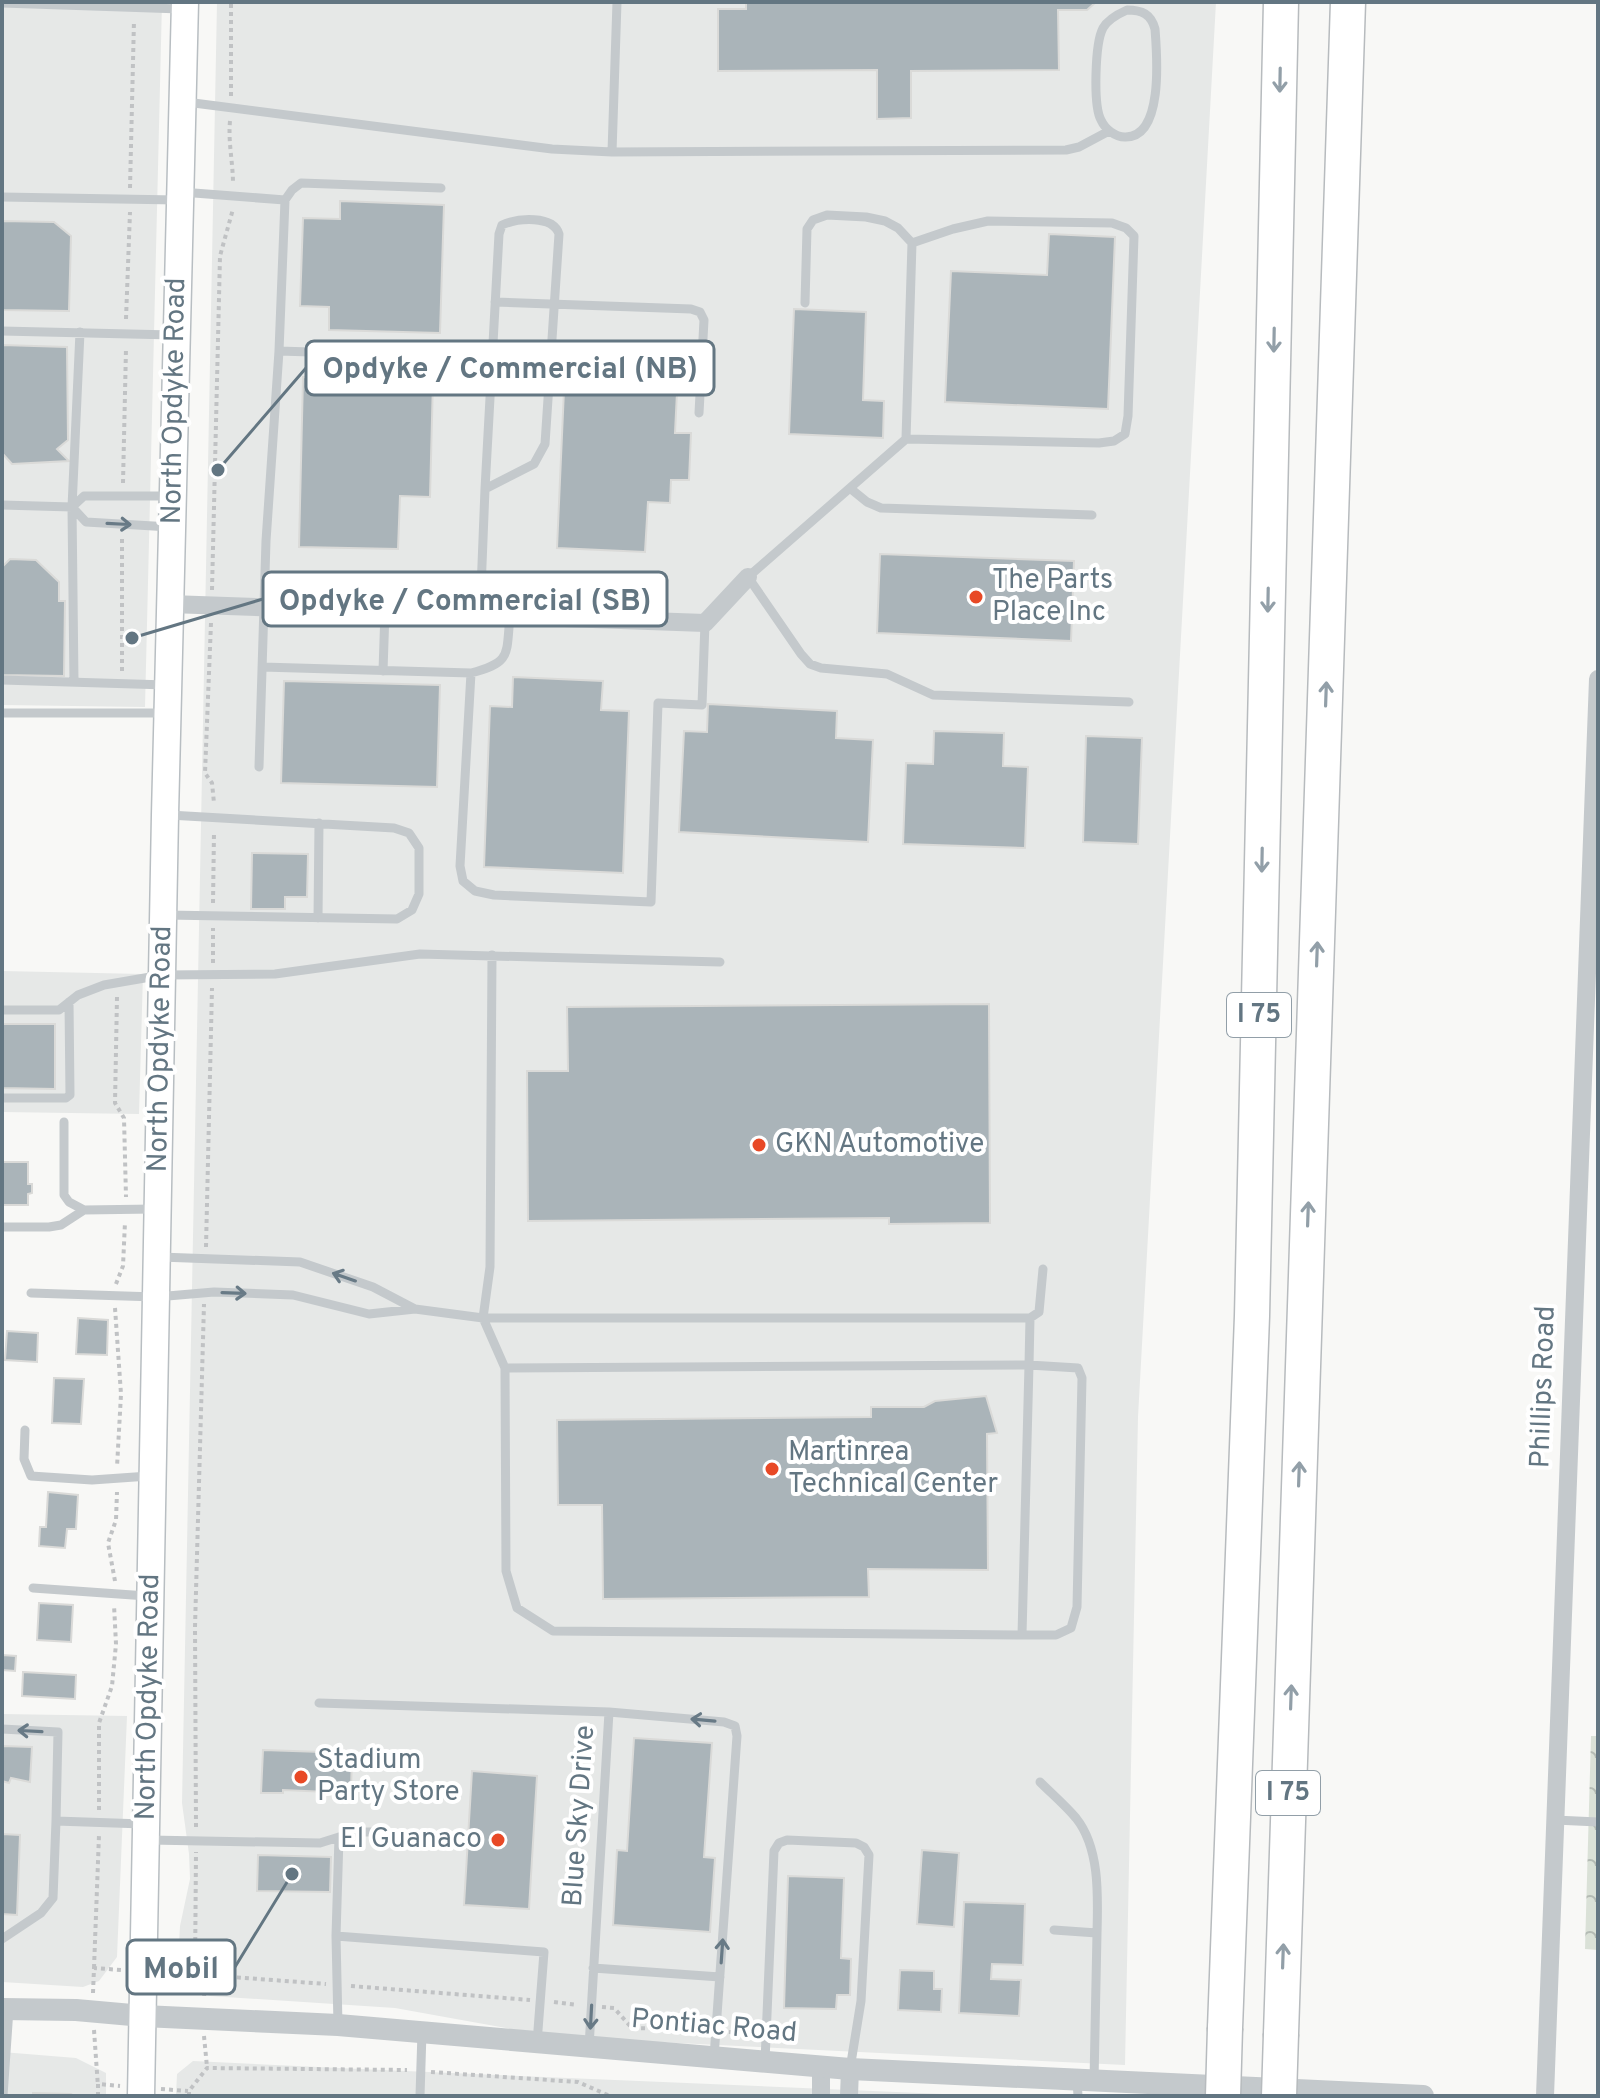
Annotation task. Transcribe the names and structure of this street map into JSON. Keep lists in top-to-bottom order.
{
  "streets": {
    "highway": ["I 75"],
    "main road": ["North Opdyke Road"],
    "street": ["Phillips Road", "Pontiac Road"],
    "lane": ["Blue Sky Drive"]
  },
  "crossings": [
    ["North Opdyke Road", "Pontiac Road"],
    ["Blue Sky Drive", "Pontiac Road"]
  ],
  "places": [
    "Opdyke / Commercial (NB)",
    "The Parts Place Inc",
    "Opdyke / Commercial (SB)",
    "GKN Automotive",
    "Martinrea Technical Center",
    "Stadium Party Store",
    "El Guanaco",
    "Mobil"
  ]
}
